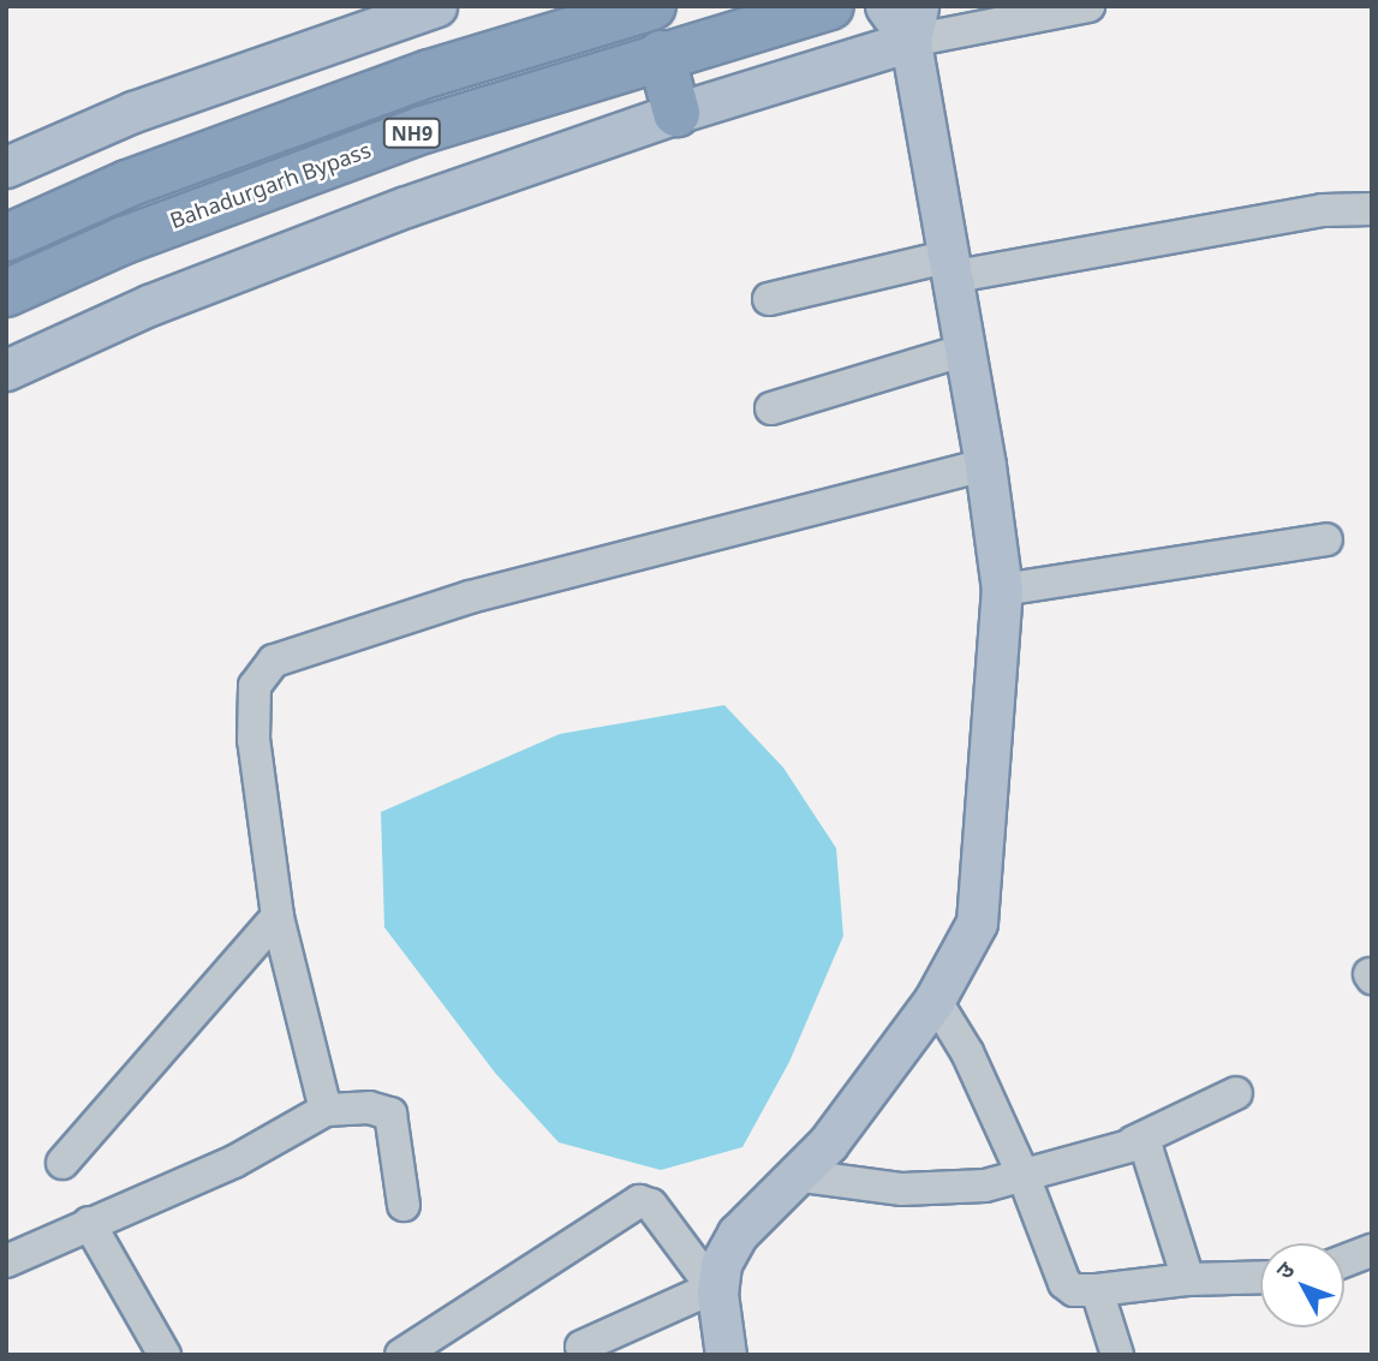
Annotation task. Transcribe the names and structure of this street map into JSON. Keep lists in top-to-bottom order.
{
  "streets": {
    "highway": ["NH9", "Bahadurgarh Bypass"]
  },
  "north": "top left"
}
